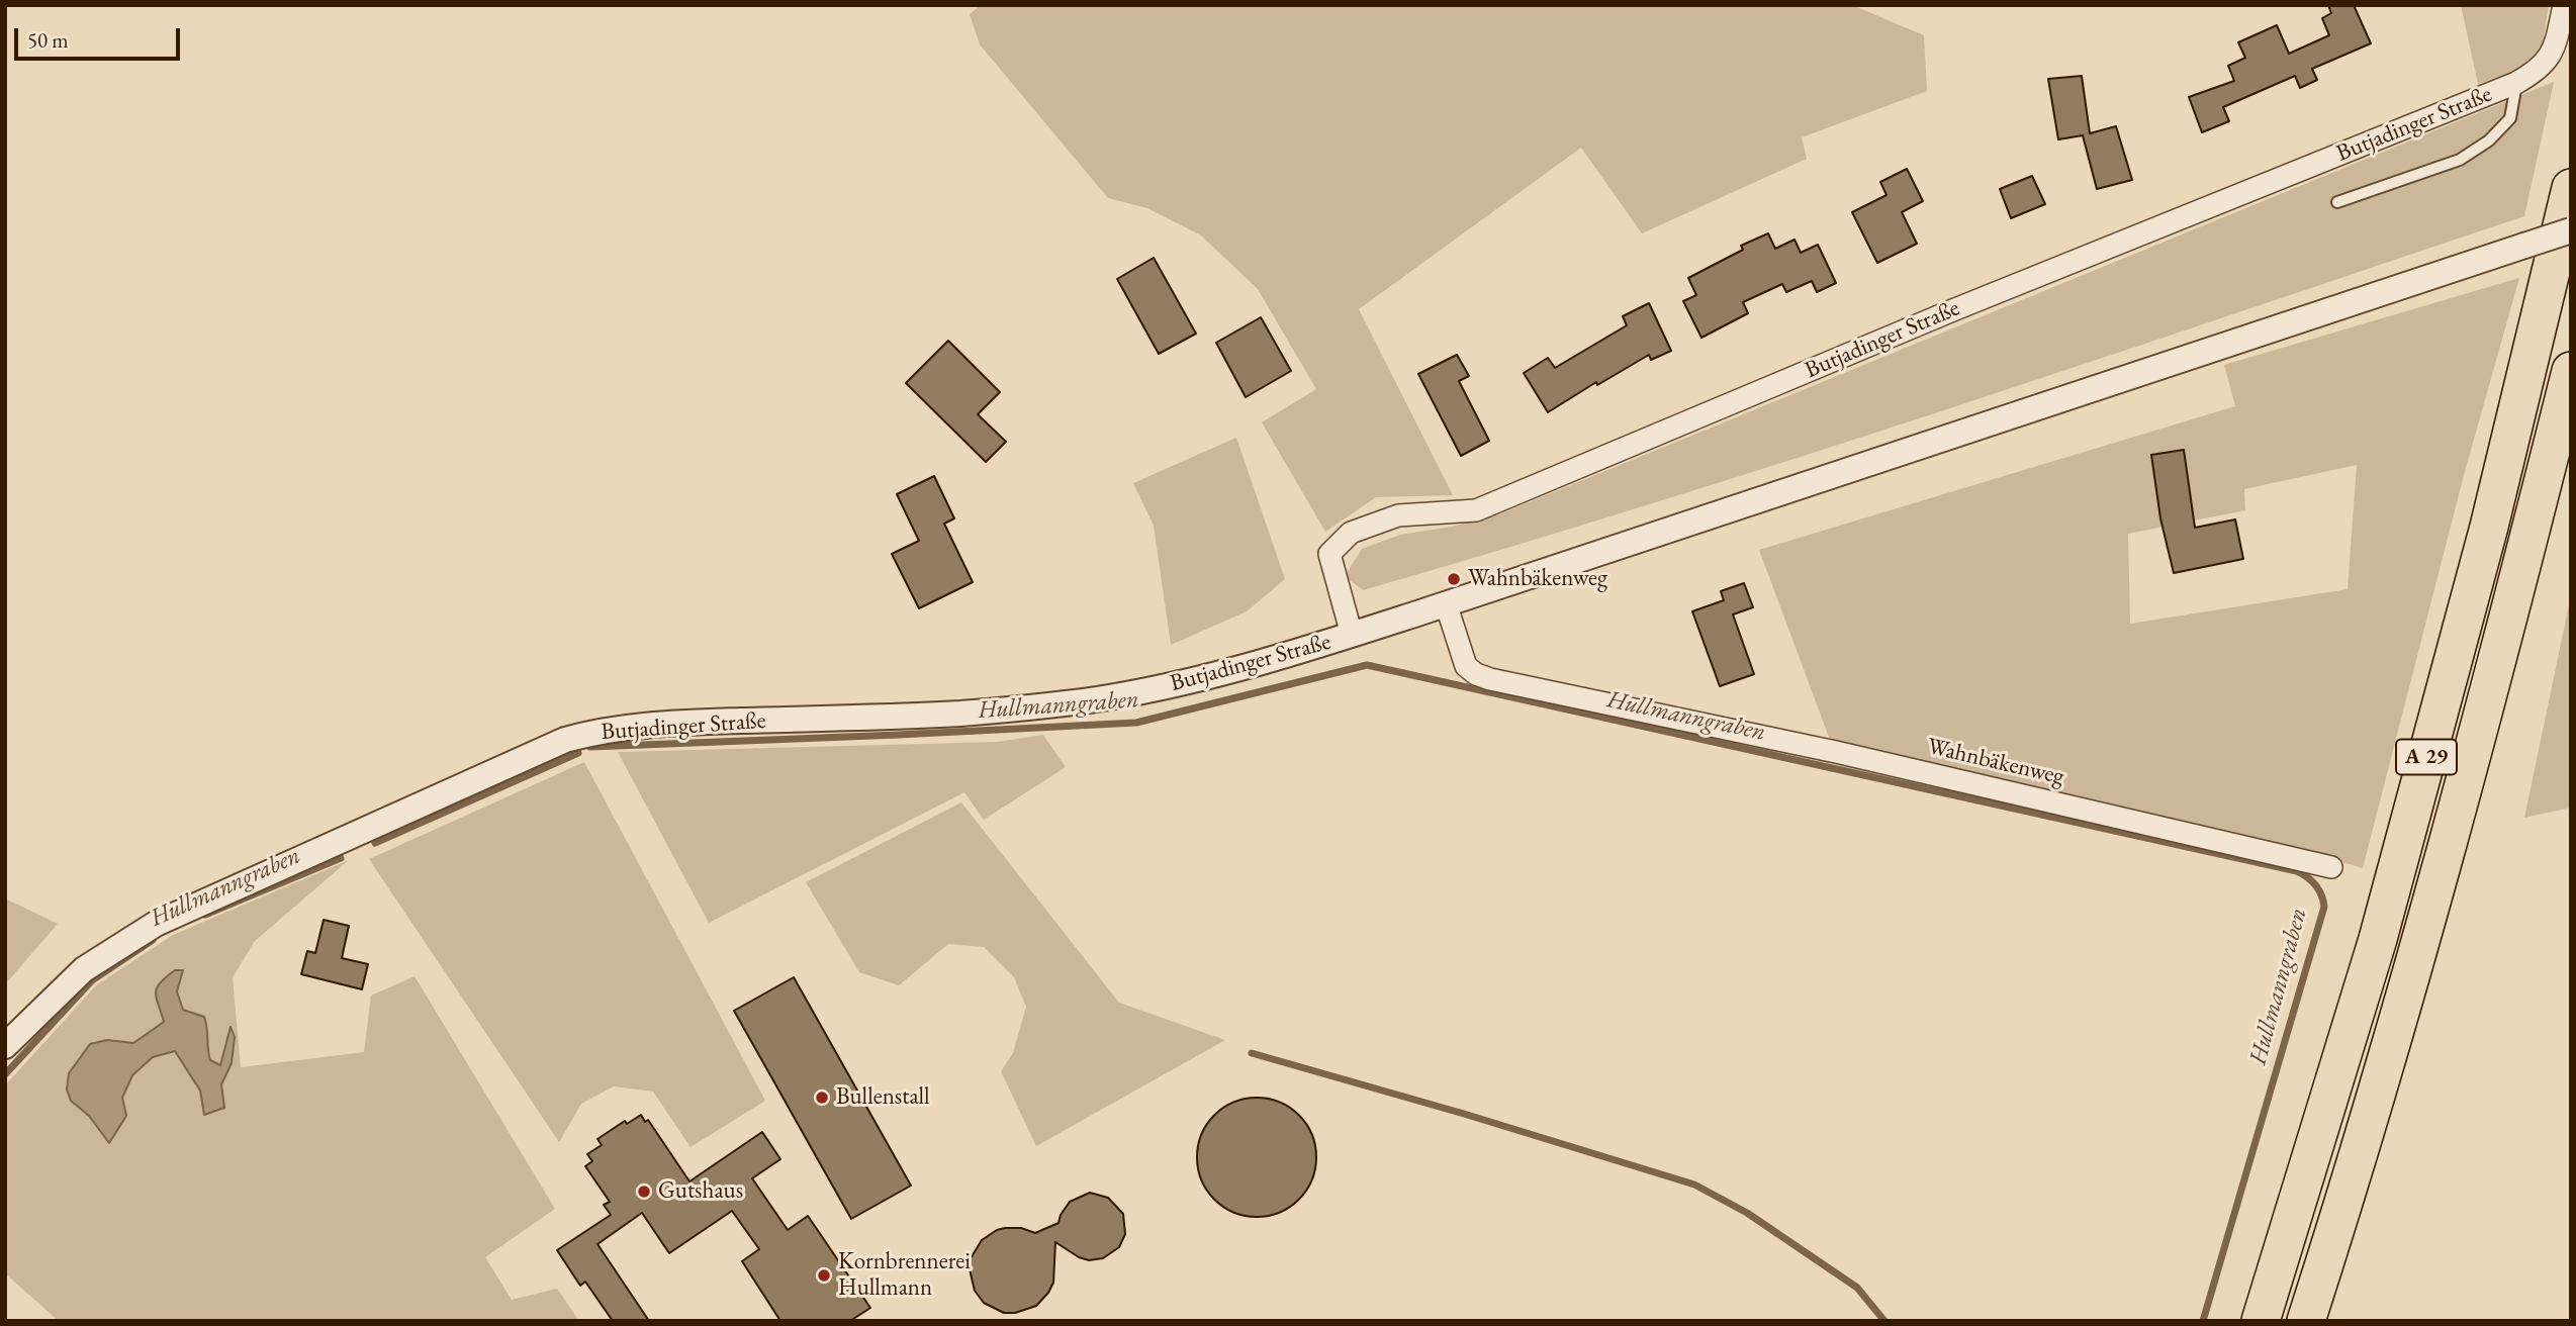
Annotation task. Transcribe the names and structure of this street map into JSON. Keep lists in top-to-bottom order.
{
  "streets": {
    "highway": ["A 29"],
    "street": ["Butjadinger Straße", "Wahnbäkenweg"]
  },
  "crossings": [
    ["Butjadinger Straße", "Wahnbäkenweg"]
  ],
  "water": ["Hullmanngraben"],
  "places": [
    "Wahnbäkenweg",
    "Bullenstall",
    "Gutshaus",
    "Kornbrennerei Hullmann"
  ],
  "scale_bar": "50 m"
}
